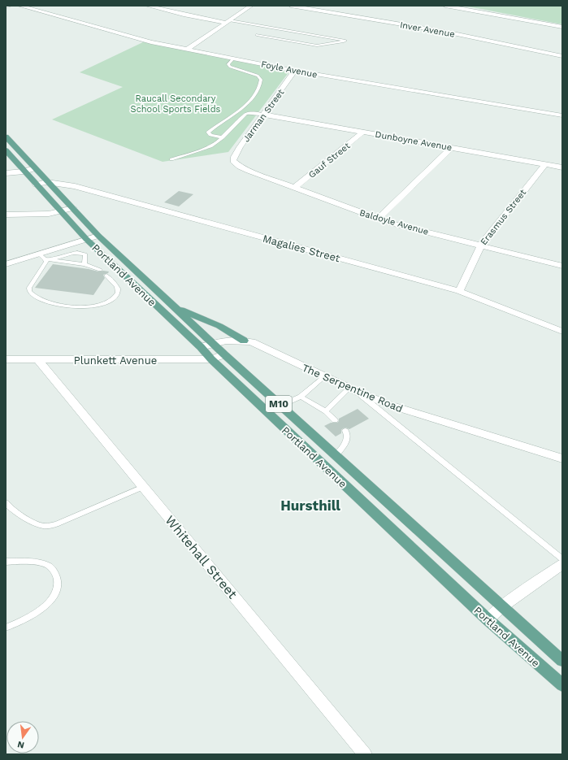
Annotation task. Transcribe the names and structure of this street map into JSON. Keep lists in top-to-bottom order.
{
  "streets": {
    "main road": ["Portland Avenue", "M10"],
    "street": [
      "Inver Avenue",
      "Foyle Avenue",
      "Jarman Street",
      "Dunboyne Avenue",
      "Gauf Street",
      "Erasmus Street",
      "Baldoyle Avenue",
      "Magalies Street",
      "Plunkett Avenue",
      "The Serpentine Road",
      "Whitehall Street"
    ]
  },
  "crossings": [
    ["Foyle Avenue", "Jarman Street"],
    ["Jarman Street", "Dunboyne Avenue"],
    ["Jarman Street", "Baldoyle Avenue"],
    ["Dunboyne Avenue", "Gauf Street"],
    ["Dunboyne Avenue", "Erasmus Street"],
    ["Gauf Street", "Baldoyle Avenue"],
    ["Erasmus Street", "Baldoyle Avenue"],
    ["Erasmus Street", "Magalies Street"],
    ["Magalies Street", "Portland Avenue"],
    ["Portland Avenue", "Plunkett Avenue"],
    ["Portland Avenue", "The Serpentine Road"],
    ["Plunkett Avenue", "Whitehall Street"]
  ],
  "districts": ["Hursthill"],
  "parks": ["Raucall Secondary School Sports Fields"],
  "north": "bottom"
}
